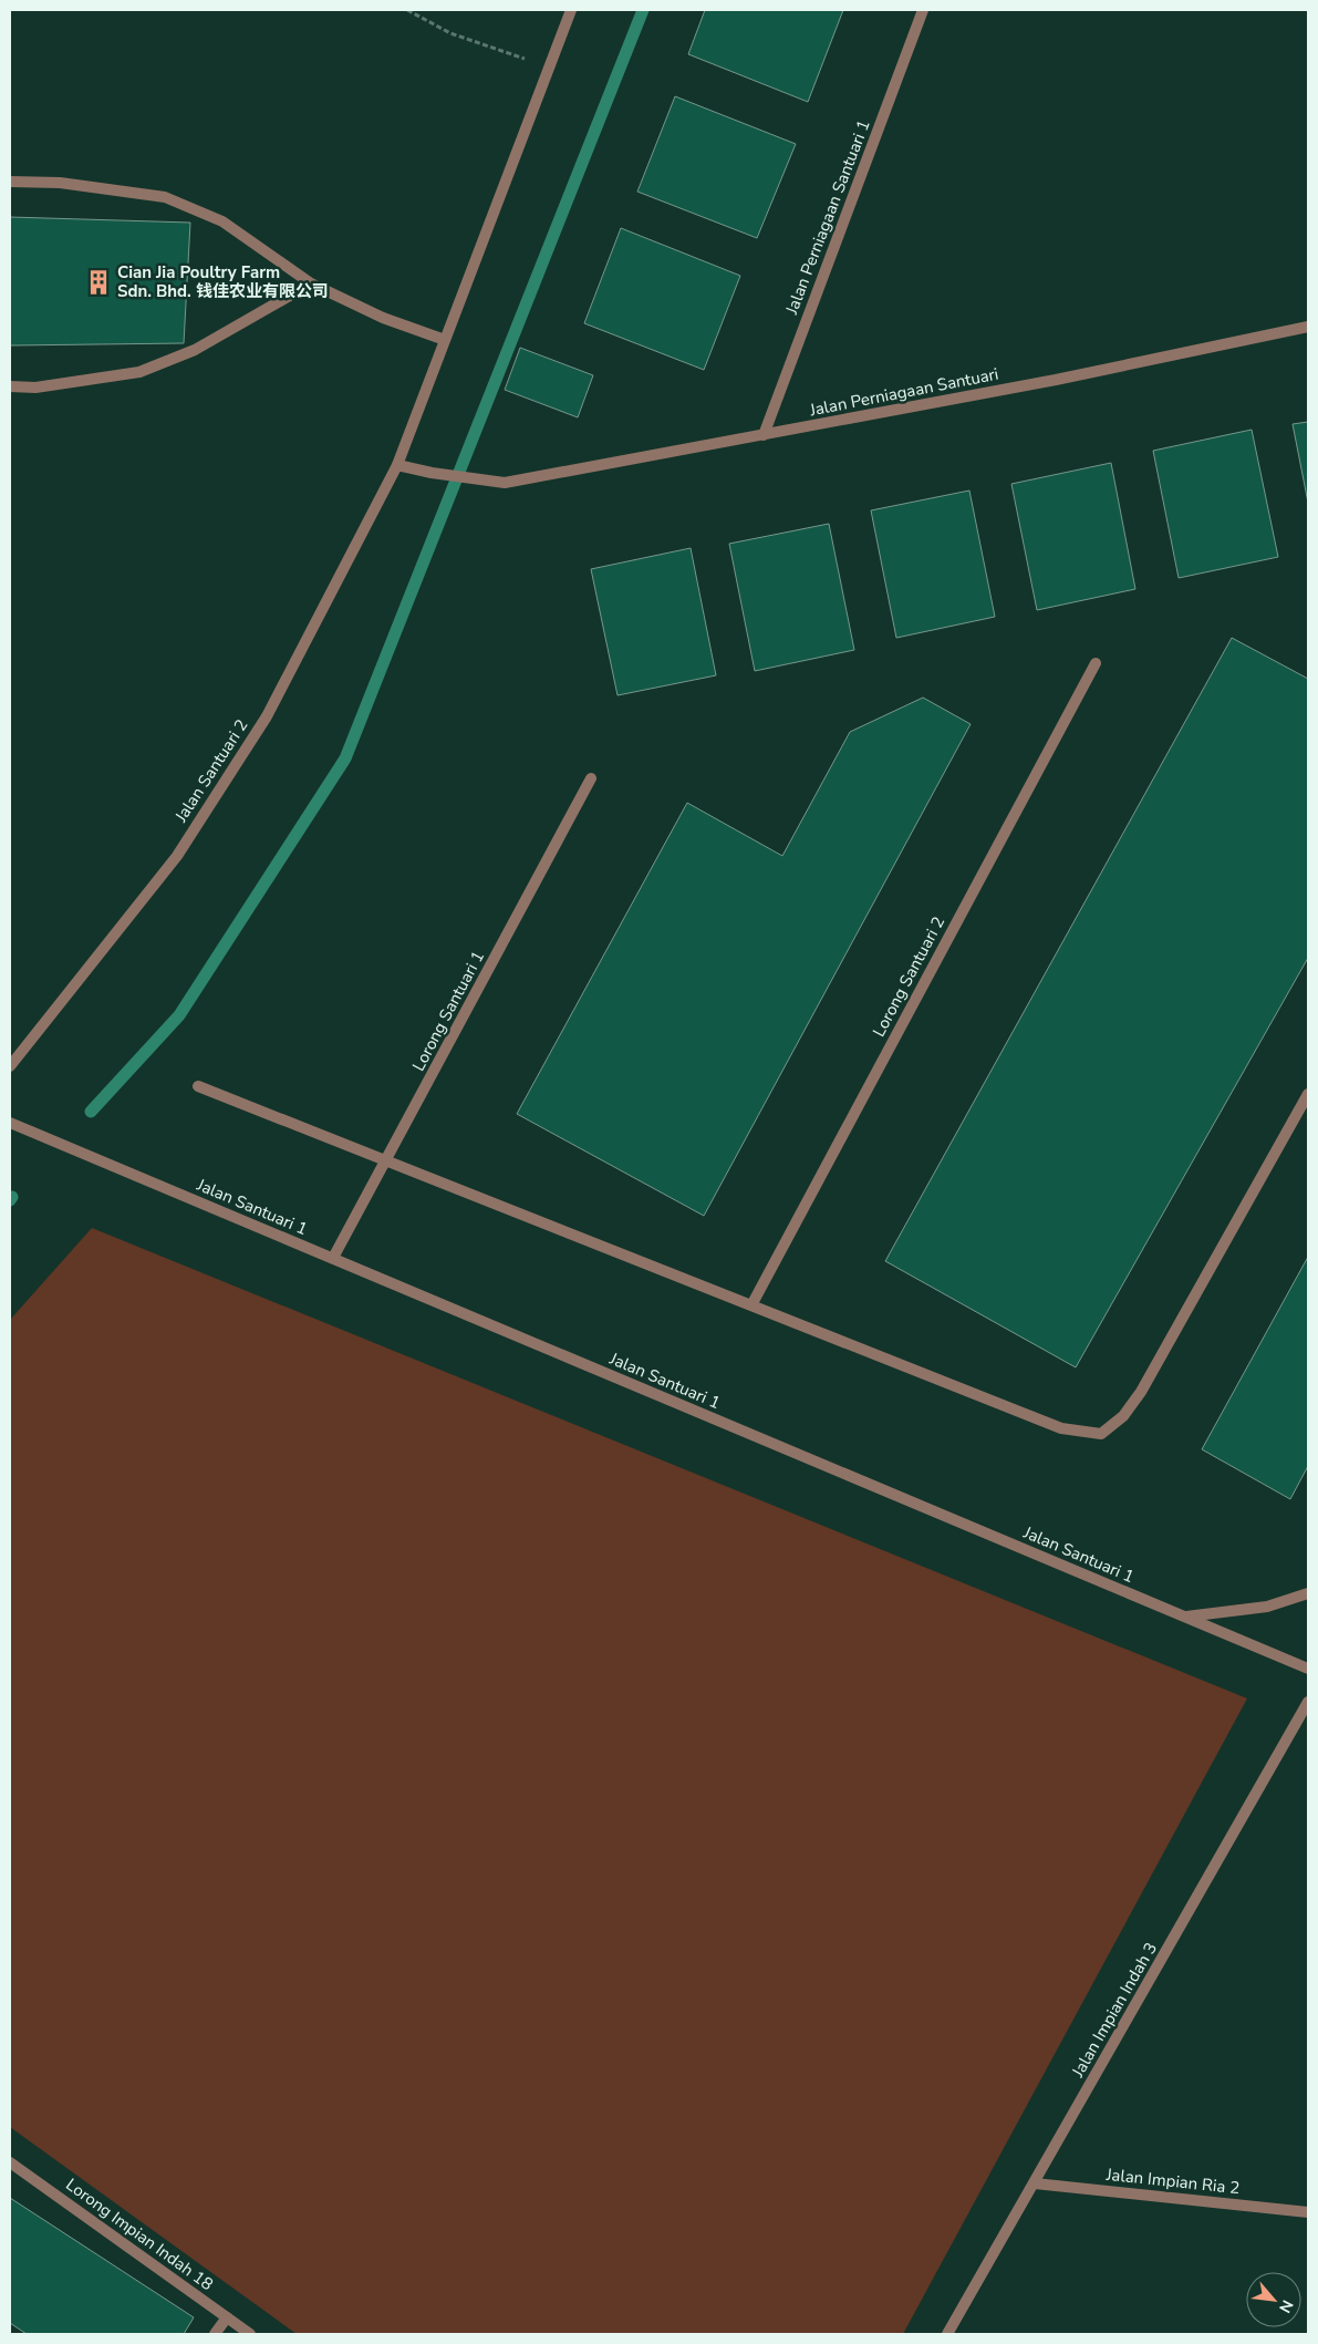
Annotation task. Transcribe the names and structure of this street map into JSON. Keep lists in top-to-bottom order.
{
  "streets": {
    "street": [
      "Jalan Perniagaan Santuari 1",
      "Jalan Perniagaan Santuari",
      "Jalan Santuari 2",
      "Lorong Santuari 2",
      "Lorong Santuari 1",
      "Jalan Santuari 1",
      "Jalan Impian Indah 3",
      "Jalan Impian Ria 2",
      "Lorong Impian Indah 18"
    ]
  },
  "crossings": [
    ["Jalan Perniagaan Santuari 1", "Jalan Perniagaan Santuari"],
    ["Jalan Perniagaan Santuari", "Jalan Santuari 2"],
    ["Lorong Santuari 1", "Jalan Santuari 1"],
    ["Jalan Impian Indah 3", "Jalan Impian Ria 2"]
  ],
  "places": {
    "building": ["Cian Jia Poultry Farm Sdn. Bhd. 钱佳农业有限公司"]
  },
  "north": "bottom right"
}
